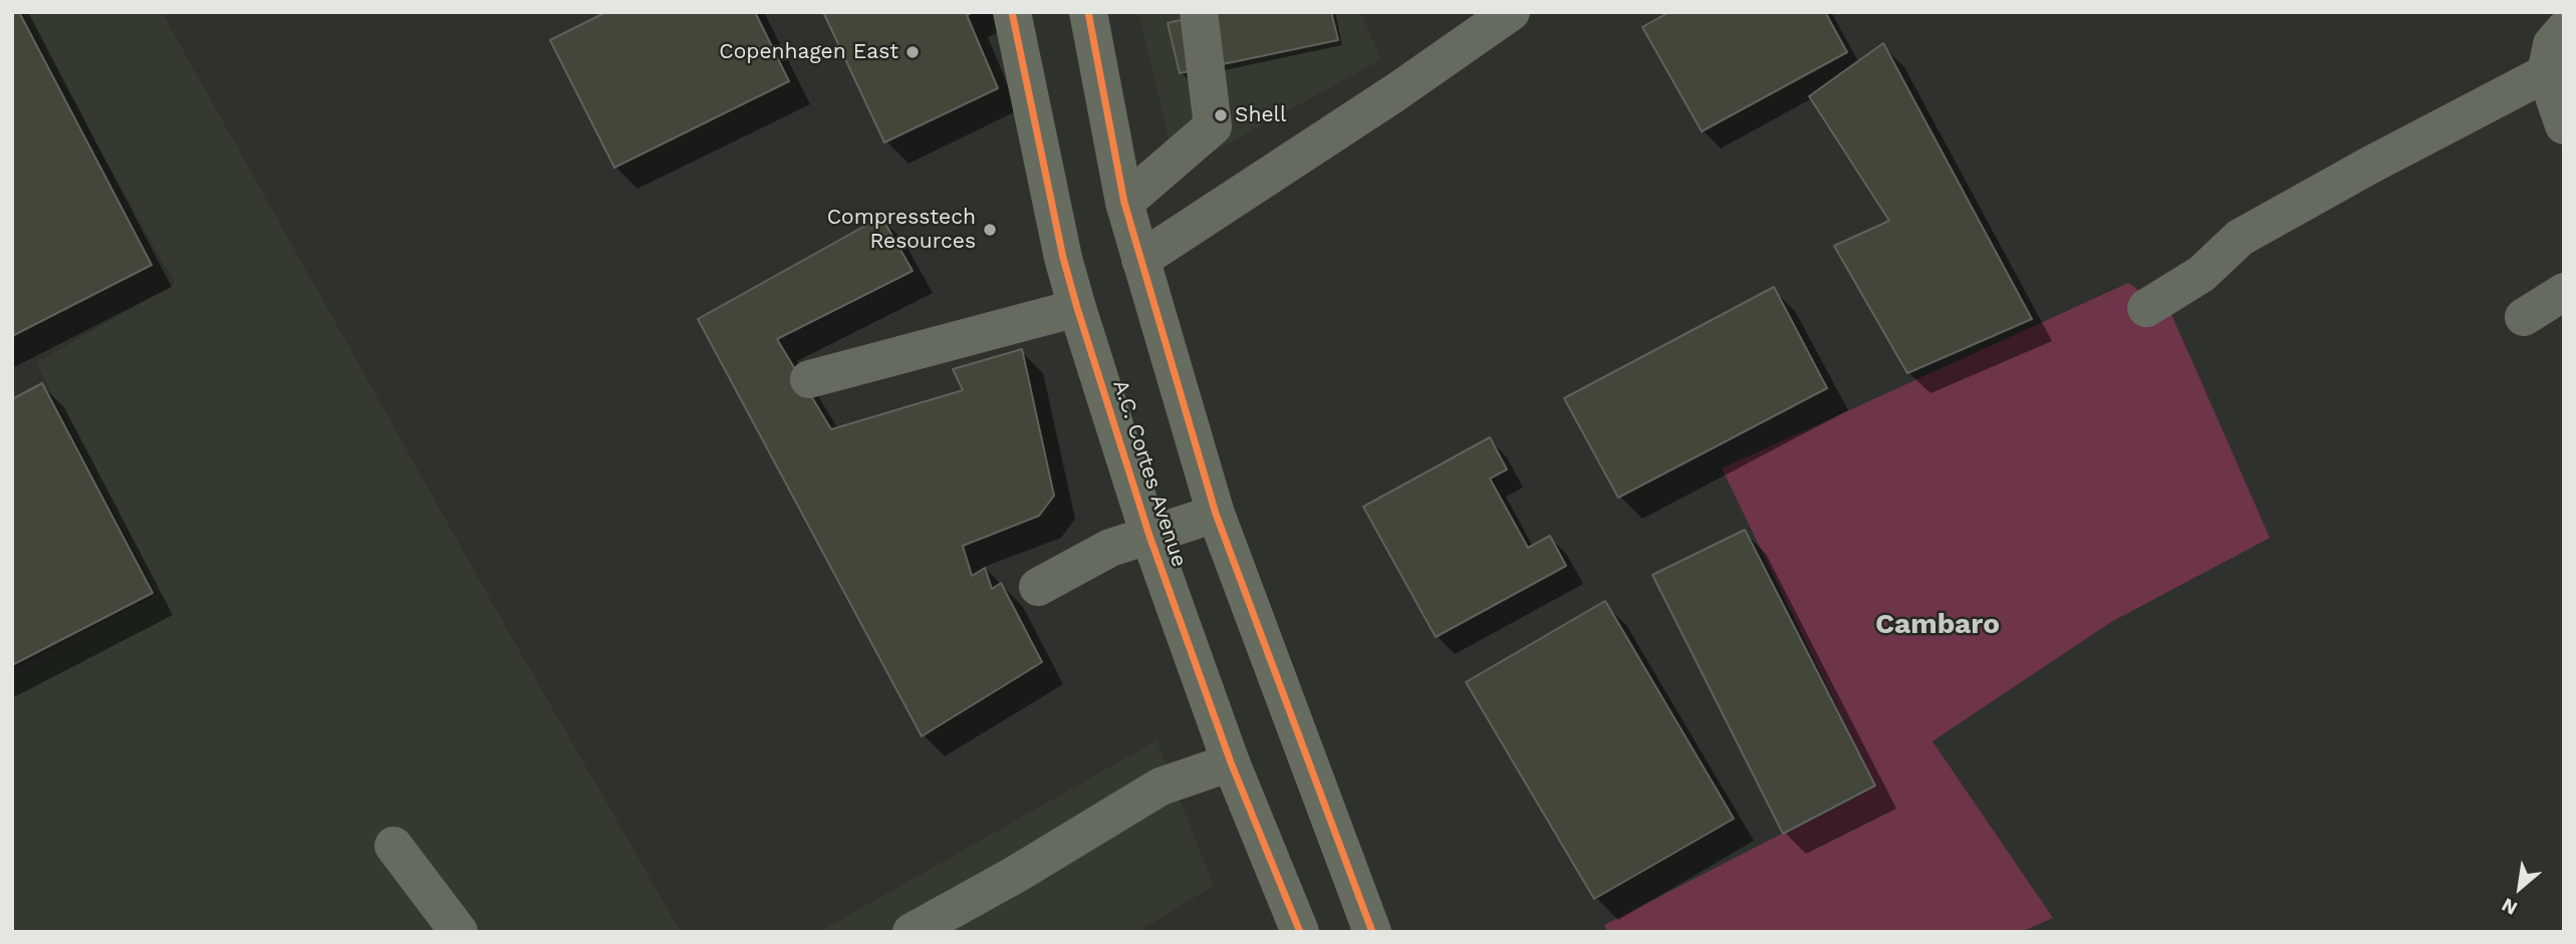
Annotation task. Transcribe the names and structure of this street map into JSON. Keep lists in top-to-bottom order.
{
  "streets": {
    "main road": ["A.C. Cortes Avenue"]
  },
  "districts": ["Cambaro"],
  "places": ["Copenhagen East", "Shell", "Compresstech Resources"],
  "north": "bottom left"
}
